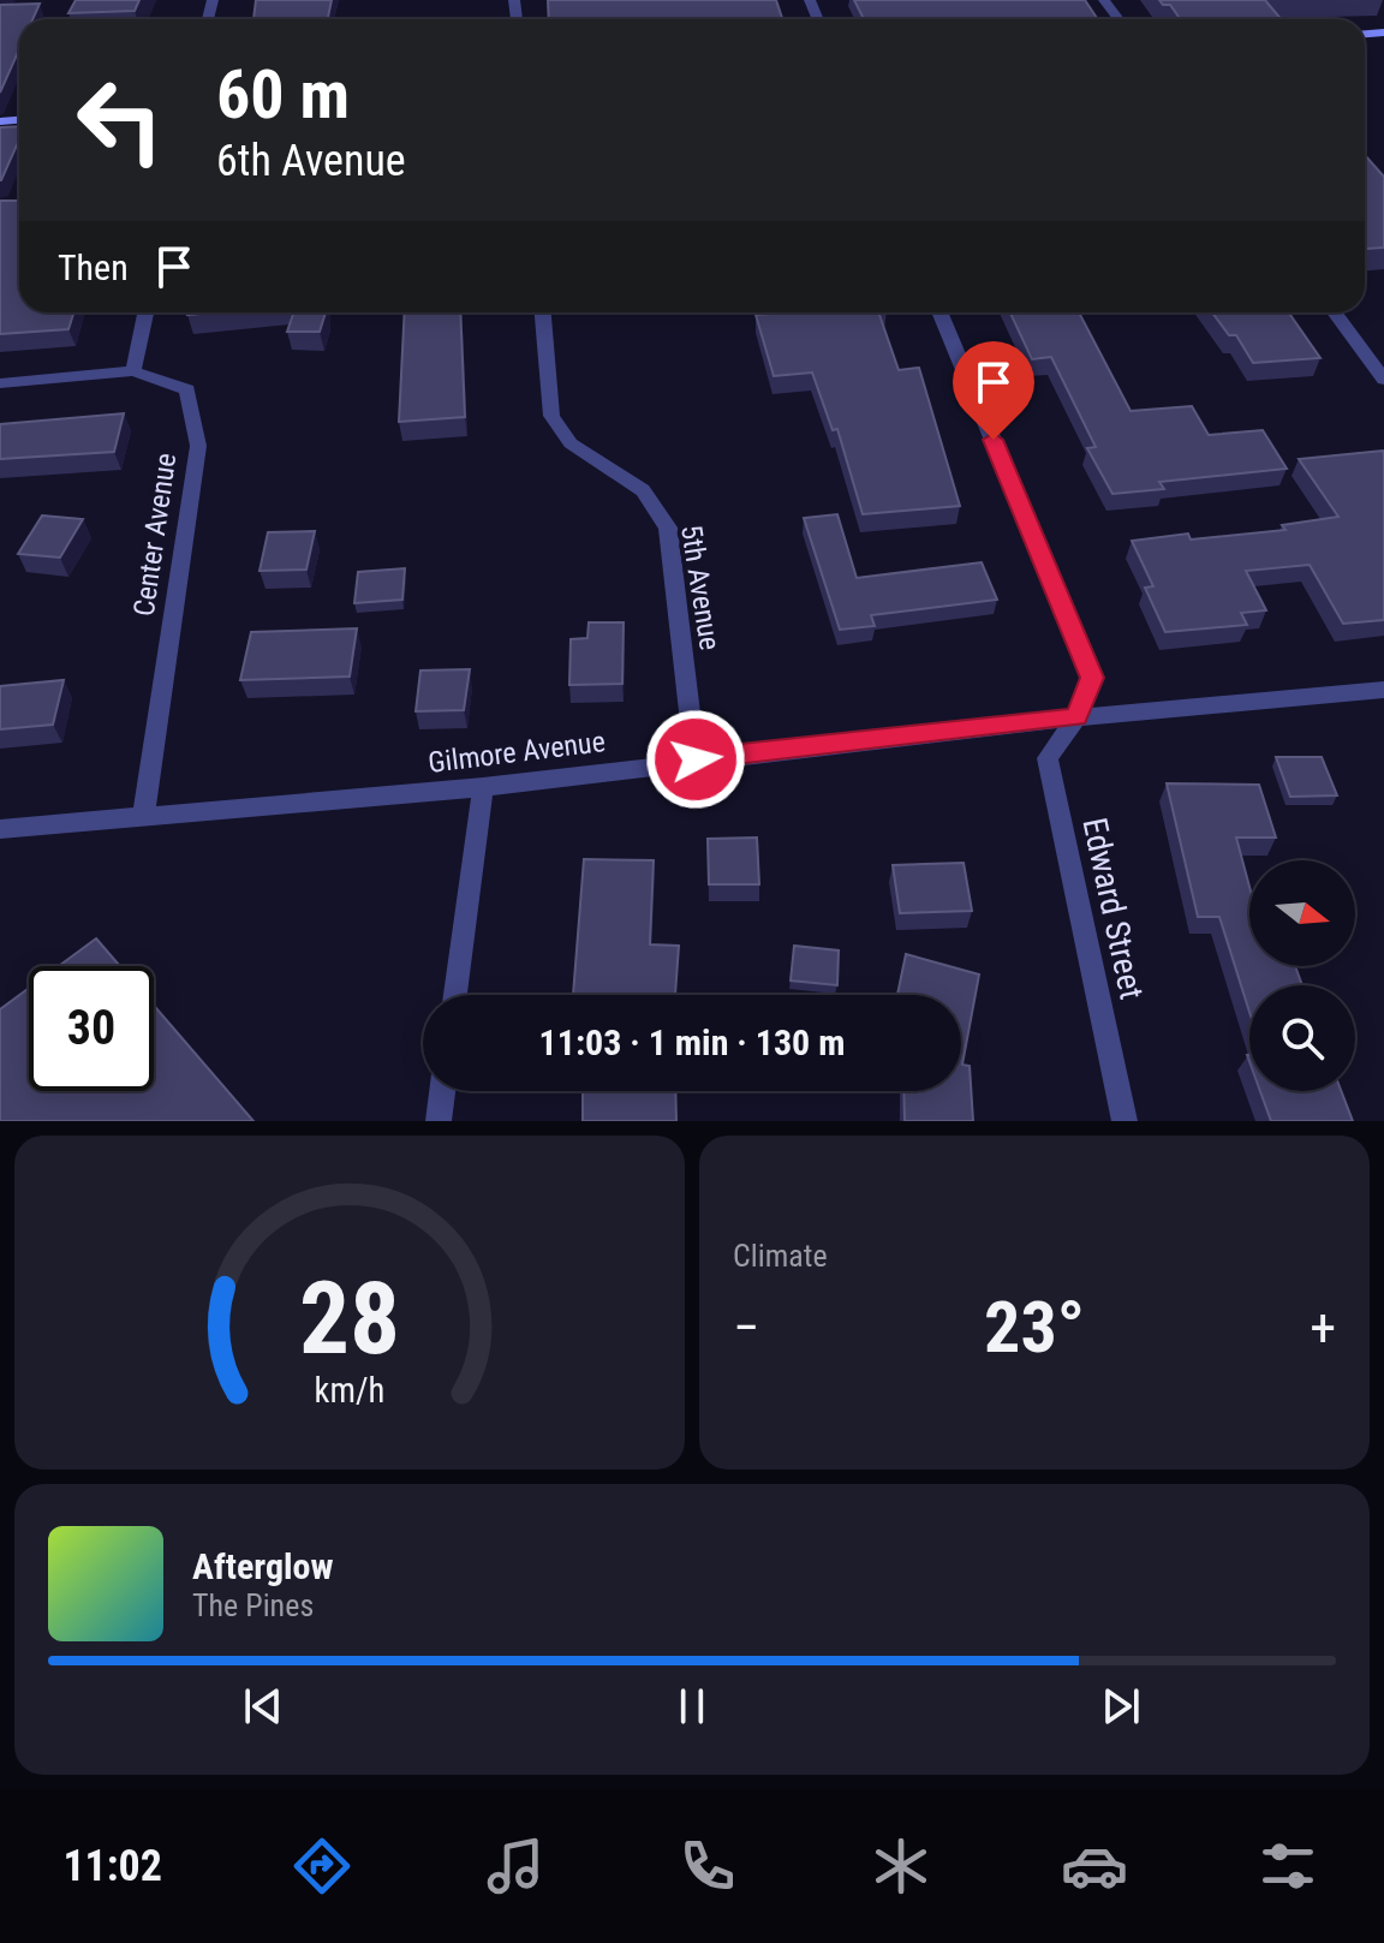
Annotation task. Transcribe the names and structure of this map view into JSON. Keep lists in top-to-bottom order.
{
  "streets": {
    "street": [
      "Center Avenue",
      "5th Avenue",
      "Gilmore Avenue",
      "Edward Street"
    ]
  },
  "crossings": [
    ["Center Avenue", "Gilmore Avenue"],
    ["5th Avenue", "Gilmore Avenue"],
    ["Gilmore Avenue", "Edward Street"]
  ],
  "north": "right",
  "page": {
    "turn": ["60 m", "6th Avenue"],
    "then": "Then",
    "limit": "30",
    "trip": "11:03 · 1 min · 130 m",
    "tile": "Climate",
    "heat": ["−", "23°", "+"],
    "song": ["Afterglow", "The Pines"],
    "tabs": "11:02",
    "gauge": ["28", "km/h"]
  }
}
